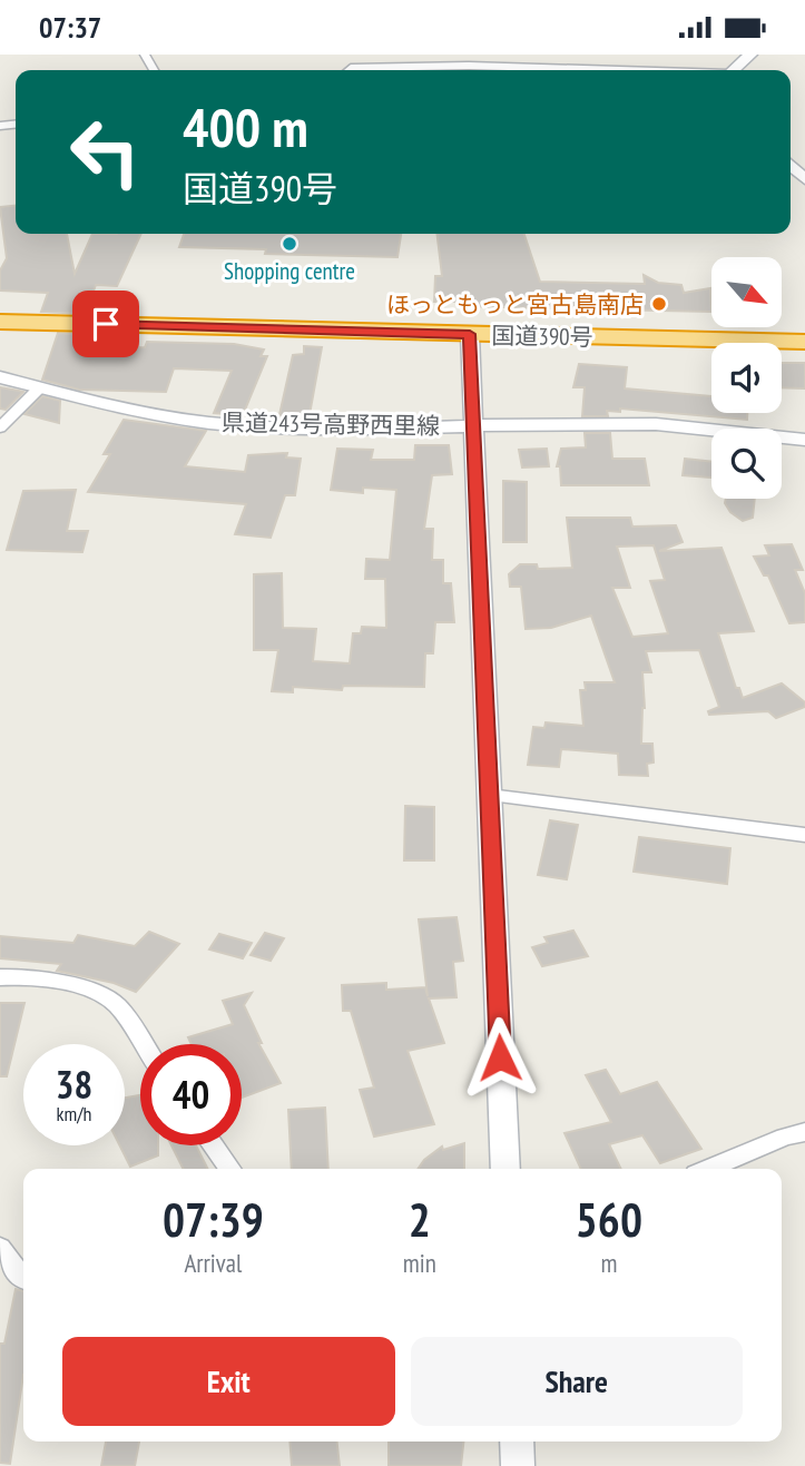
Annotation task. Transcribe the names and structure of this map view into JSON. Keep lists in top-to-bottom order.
{
  "streets": {
    "highway": ["国道390号"],
    "street": ["県道243号高野西里線"]
  },
  "places": ["Shopping centre", "ほっともっと宮古島南店"],
  "north": "bottom right",
  "page": {
    "status": "07:37",
    "turn": ["400 m", "国道390号"],
    "speed": "38 km/h",
    "limit": "40",
    "eta": [
      "07:39",
      "Arrival",
      "2",
      "min",
      "560",
      "m"
    ],
    "buttons": ["Exit", "Share"]
  }
}
